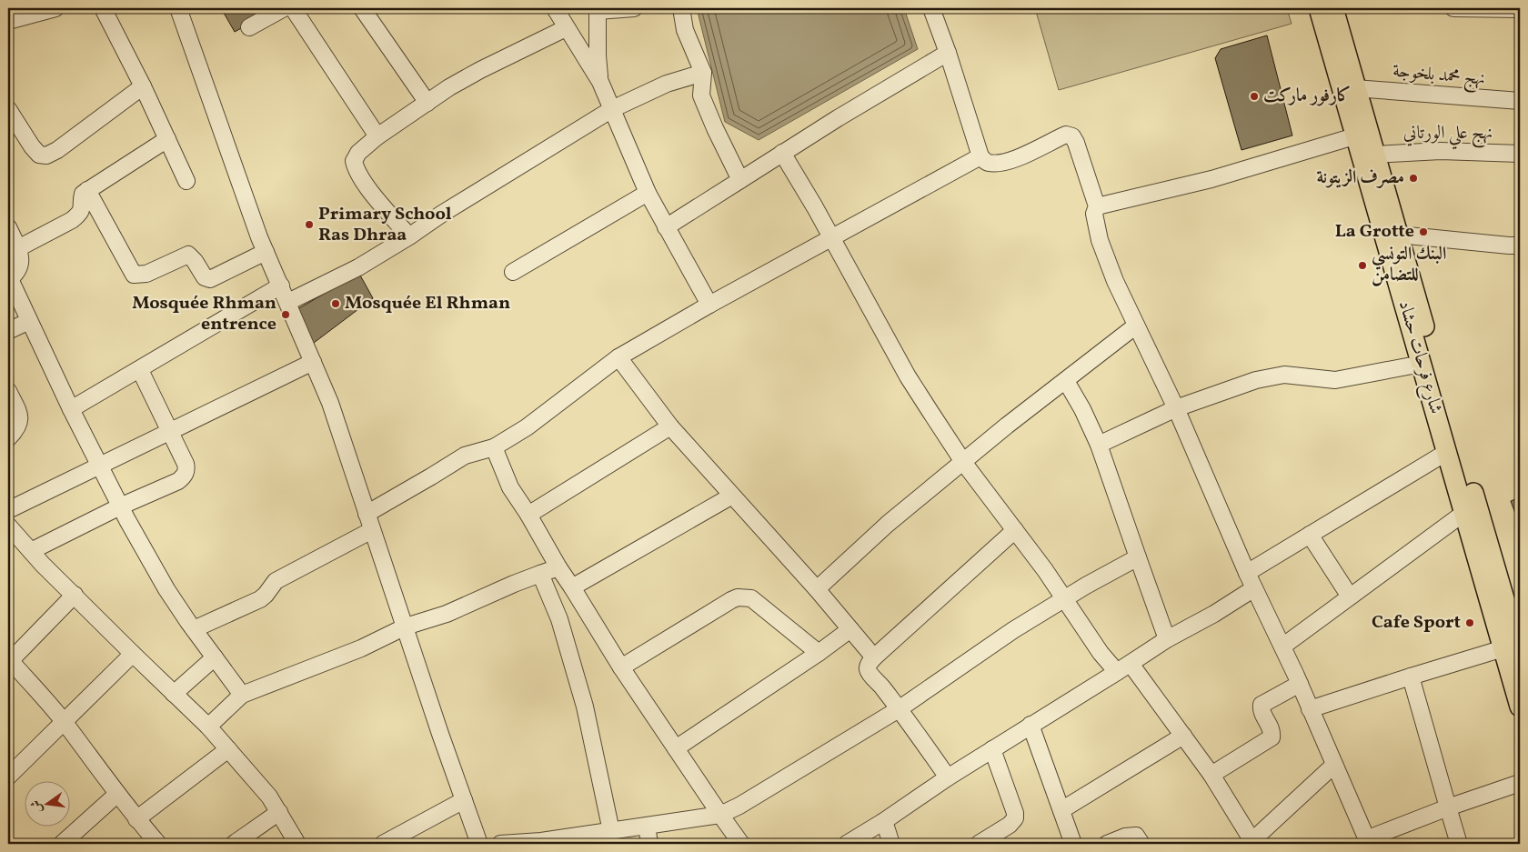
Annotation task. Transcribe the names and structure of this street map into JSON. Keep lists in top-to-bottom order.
{
  "streets": {
    "main road": ["شارع فرحات حشاد"],
    "street": ["نهج محمد بلخوجة", "نهج علي الورتاني"]
  },
  "crossings": [
    ["نهج محمد بلخوجة", "شارع فرحات حشاد"],
    ["نهج علي الورتاني", "شارع فرحات حشاد"]
  ],
  "places": [
    "كارفور ماركت",
    "مصرف الزيتونة",
    "Primary School Ras Dhraa",
    "La Grotte",
    "البنك التونسي للتضامن",
    "Mosquée El Rhman",
    "Mosquée Rhman entrence",
    "Cafe Sport"
  ],
  "north": "left"
}
